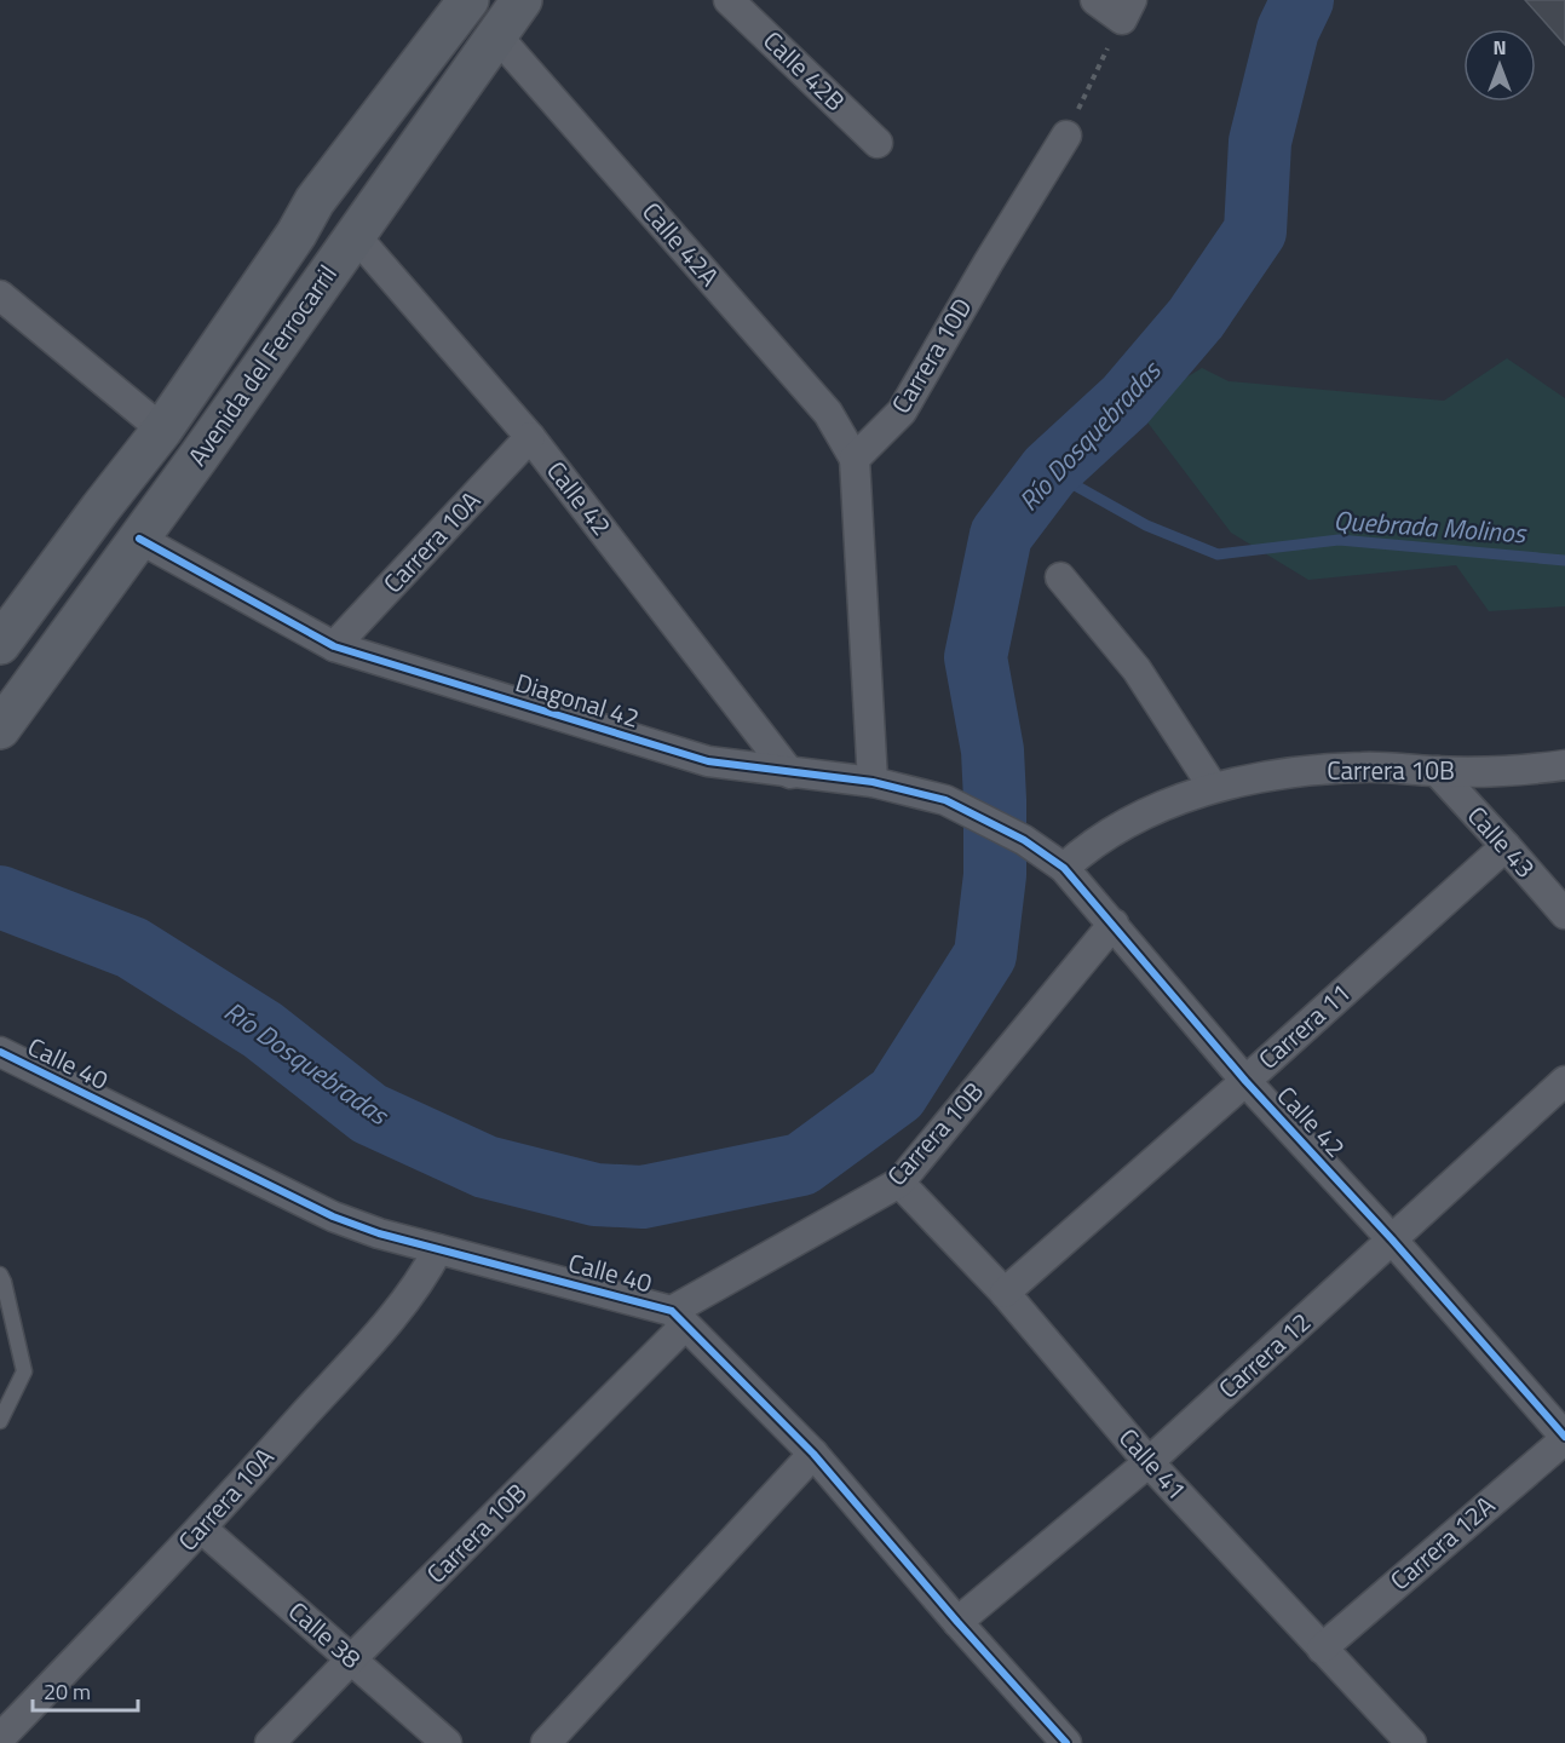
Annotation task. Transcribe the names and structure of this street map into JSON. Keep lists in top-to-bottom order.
{
  "streets": {
    "main road": ["Avenida del Ferrocarril"],
    "street": [
      "Calle 42B",
      "Calle 42A",
      "Carrera 10D",
      "Calle 42",
      "Carrera 10A",
      "Diagonal 42",
      "Carrera 10B",
      "Calle 43",
      "Carrera 11",
      "Calle 40",
      "Carrera 12",
      "Calle 41",
      "Carrera 12A",
      "Calle 38"
    ]
  },
  "crossings": [
    ["Calle 42A", "Carrera 10D"],
    ["Calle 42A", "Avenida del Ferrocarril"],
    ["Avenida del Ferrocarril", "Calle 42"],
    ["Avenida del Ferrocarril", "Diagonal 42"],
    ["Calle 42", "Carrera 10A"],
    ["Calle 42", "Diagonal 42"],
    ["Calle 42", "Carrera 10B"],
    ["Calle 42", "Carrera 11"],
    ["Calle 42", "Carrera 12"],
    ["Calle 42", "Carrera 12A"],
    ["Carrera 10A", "Diagonal 42"],
    ["Carrera 10A", "Calle 40"],
    ["Carrera 10A", "Calle 38"],
    ["Carrera 10B", "Calle 43"],
    ["Carrera 10B", "Calle 40"],
    ["Carrera 10B", "Calle 41"],
    ["Carrera 10B", "Calle 38"],
    ["Calle 43", "Carrera 11"],
    ["Carrera 11", "Calle 41"],
    ["Carrera 12", "Calle 41"],
    ["Calle 41", "Carrera 12A"]
  ],
  "water": ["Río Dosquebradas", "Quebrada Molinos"],
  "scale_bar": "20 m",
  "north": "top"
}
